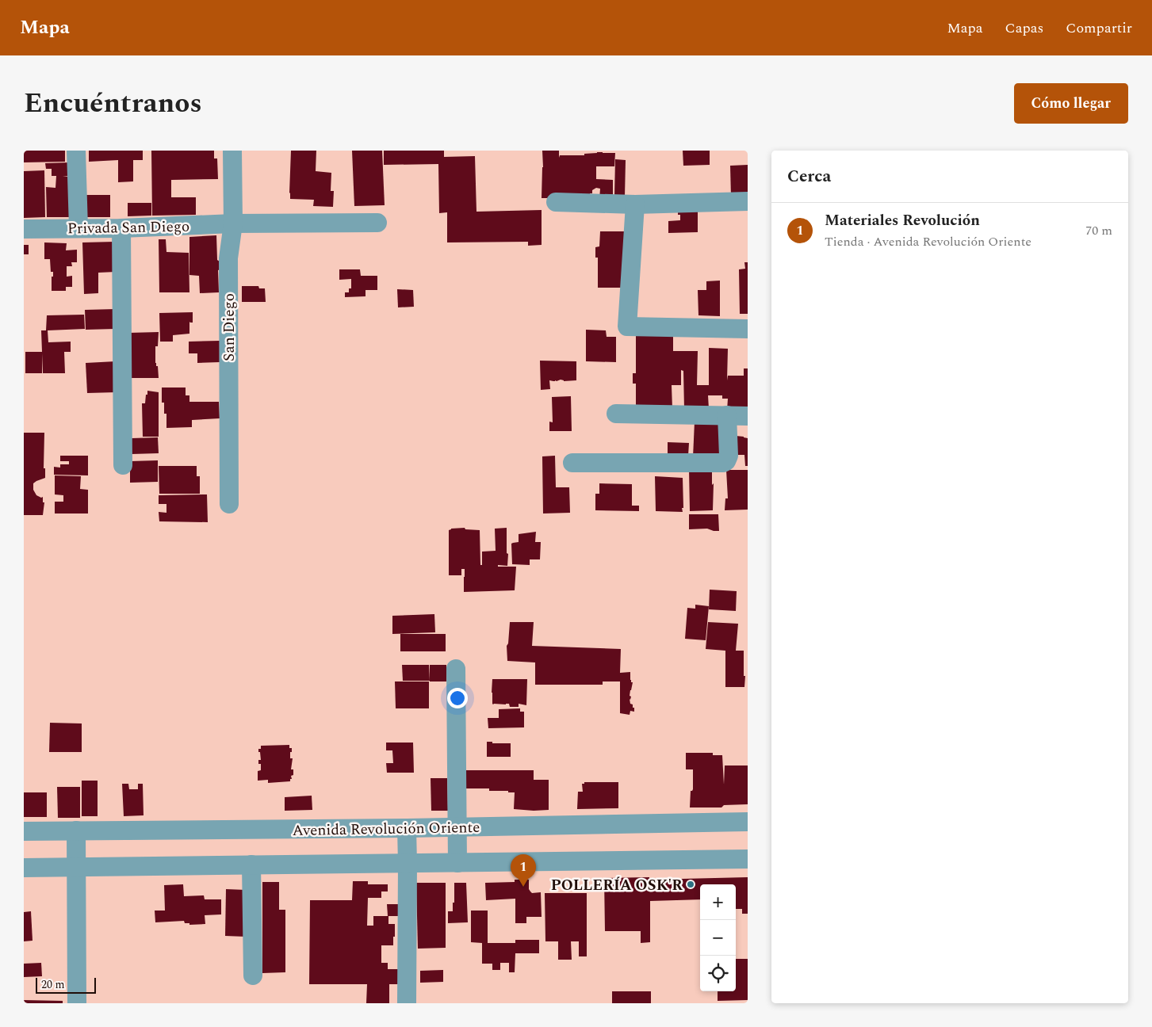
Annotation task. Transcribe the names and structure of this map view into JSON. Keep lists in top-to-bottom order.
{
  "streets": {
    "street": ["Privada San Diego", "San Diego", "Avenida Revolución Oriente"]
  },
  "crossings": [
    ["Privada San Diego", "San Diego"]
  ],
  "places": ["POLLERÍA OSK'R"],
  "scale_bar": "20 m",
  "page": {
    "header": "Mapa",
    "nav": ["Mapa", "Capas", "Compartir"],
    "title": "Encuéntranos",
    "buttons": "Cómo llegar",
    "heading": "Cerca",
    "list": [
      {
        "mark": "1",
        "name": "Materiales Revolución",
        "note": "Tienda · Avenida Revolución Oriente",
        "value": "70 m"
      }
    ],
    "pins": "1",
    "map_buttons": ["+", "−"],
    "scale": "20 m"
  }
}
